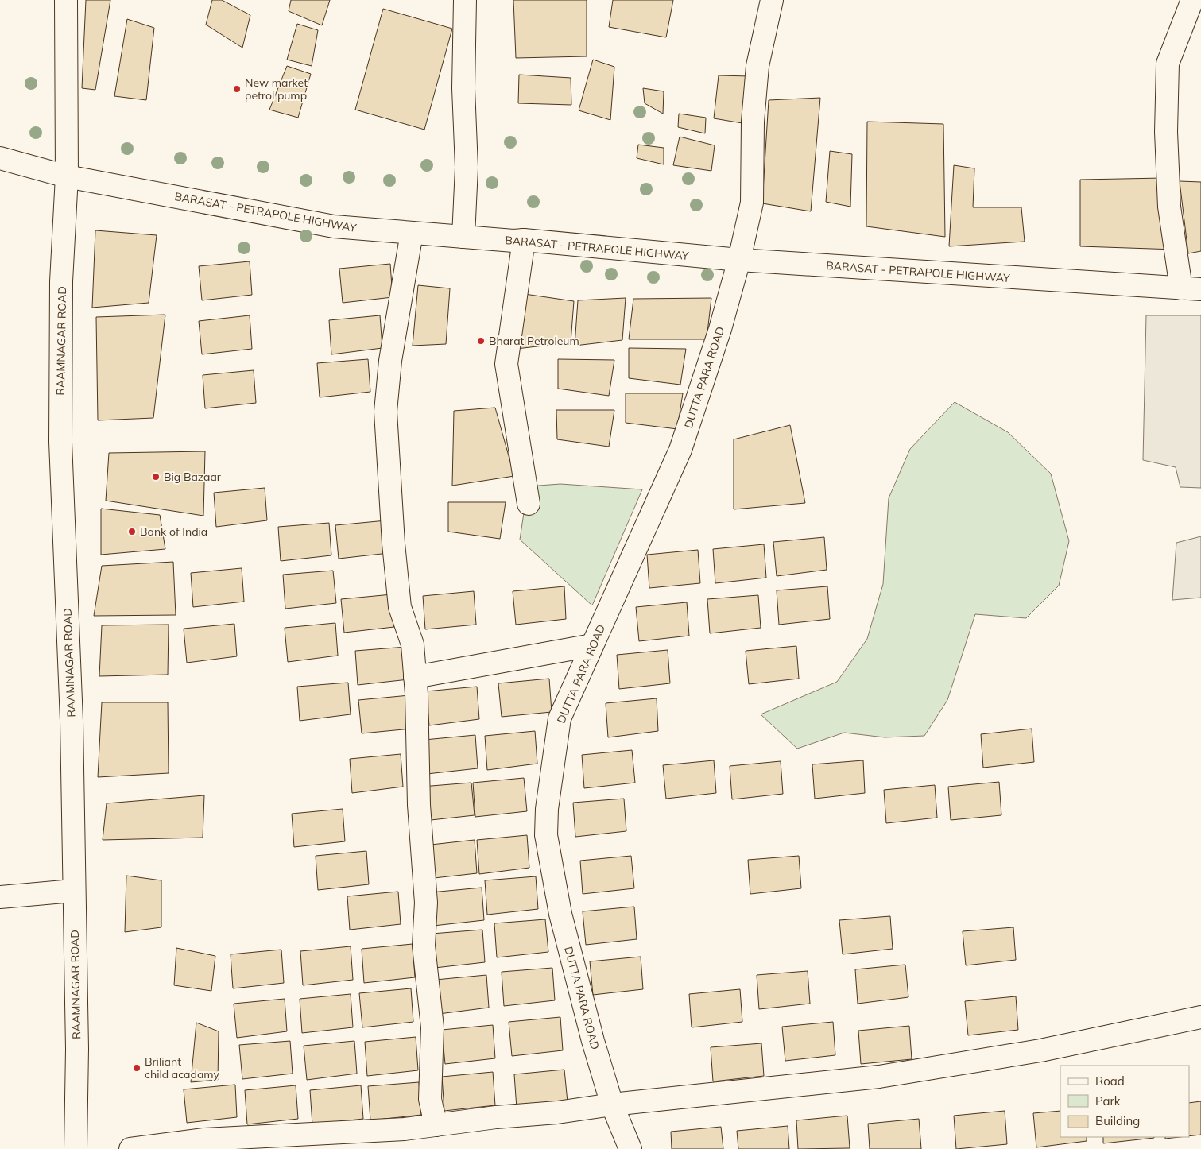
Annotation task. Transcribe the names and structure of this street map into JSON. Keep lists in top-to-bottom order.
{
  "streets": {
    "main road": ["BARASAT - PETRAPOLE HIGHWAY", "RAAMNAGAR ROAD", "DUTTA PARA ROAD"]
  },
  "crossings": [
    ["BARASAT - PETRAPOLE HIGHWAY", "RAAMNAGAR ROAD"],
    ["BARASAT - PETRAPOLE HIGHWAY", "DUTTA PARA ROAD"]
  ],
  "places": [
    "New market petrol pump",
    "Bharat Petroleum",
    "Big Bazaar",
    "Bank of India",
    "Briliant child acadamy"
  ],
  "legend": ["Road", "Park", "Building"]
}
